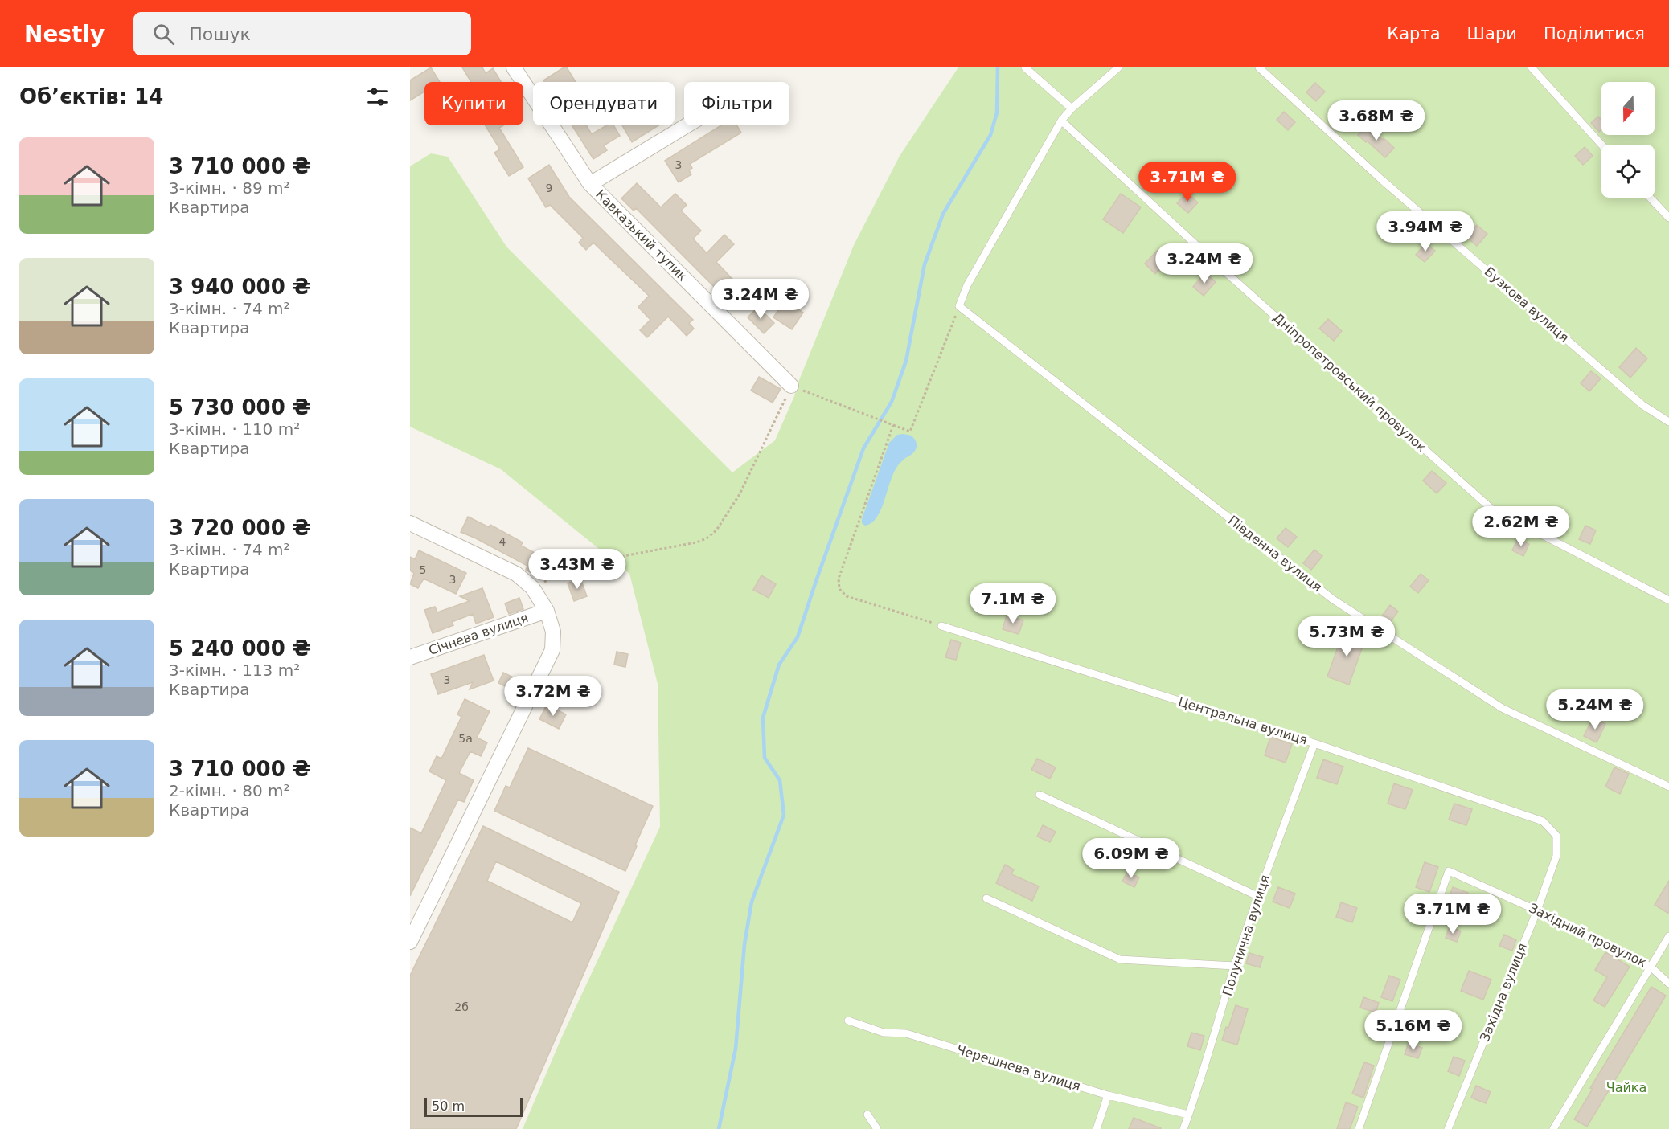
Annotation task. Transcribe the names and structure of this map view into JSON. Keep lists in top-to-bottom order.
{
  "streets": {
    "street": ["Кавказький тупик", "Січнева вулиця"],
    "lane": [
      "Бузкова вулиця",
      "Дніпропетровський провулок",
      "Південна вулиця",
      "Центральна вулиця",
      "Полунична вулиця",
      "Західний провулок",
      "Західна вулиця",
      "Черешнева вулиця"
    ]
  },
  "crossings": [
    ["Центральна вулиця", "Полунична вулиця"],
    ["Центральна вулиця", "Західна вулиця"],
    ["Полунична вулиця", "Черешнева вулиця"],
    ["Західний провулок", "Західна вулиця"]
  ],
  "parks": ["Чайка"],
  "house_numbers": [
    "3",
    "9",
    "4",
    "5",
    "3",
    "3",
    "5а",
    "2б"
  ],
  "scale_bar": "50 m",
  "north": "bottom",
  "page": {
    "header": "Nestly",
    "search": "Пошук",
    "nav": ["Карта", "Шари", "Поділитися"],
    "heading": "Об’єктів: 14",
    "chip": ["Купити", "Орендувати", "Фільтри"],
    "price": [
      "3.68M ₴",
      "3.71M ₴",
      "3.94M ₴",
      "3.24M ₴",
      "3.24M ₴",
      "2.62M ₴",
      "3.43M ₴",
      "7.1M ₴",
      "5.73M ₴",
      "3.72M ₴",
      "5.24M ₴",
      "6.09M ₴",
      "3.71M ₴",
      "5.16M ₴"
    ],
    "list": [
      {
        "name": "3 710 000 ₴",
        "note": "3-кімн. · 89 m² · Квартира"
      },
      {
        "name": "3 940 000 ₴",
        "note": "3-кімн. · 74 m² · Квартира"
      },
      {
        "name": "5 730 000 ₴",
        "note": "3-кімн. · 110 m² · Квартира"
      },
      {
        "name": "3 720 000 ₴",
        "note": "3-кімн. · 74 m² · Квартира"
      },
      {
        "name": "5 240 000 ₴",
        "note": "3-кімн. · 113 m² · Квартира"
      },
      {
        "name": "3 710 000 ₴",
        "note": "2-кімн. · 80 m² · Квартира"
      }
    ],
    "scale": "50 m"
  }
}
